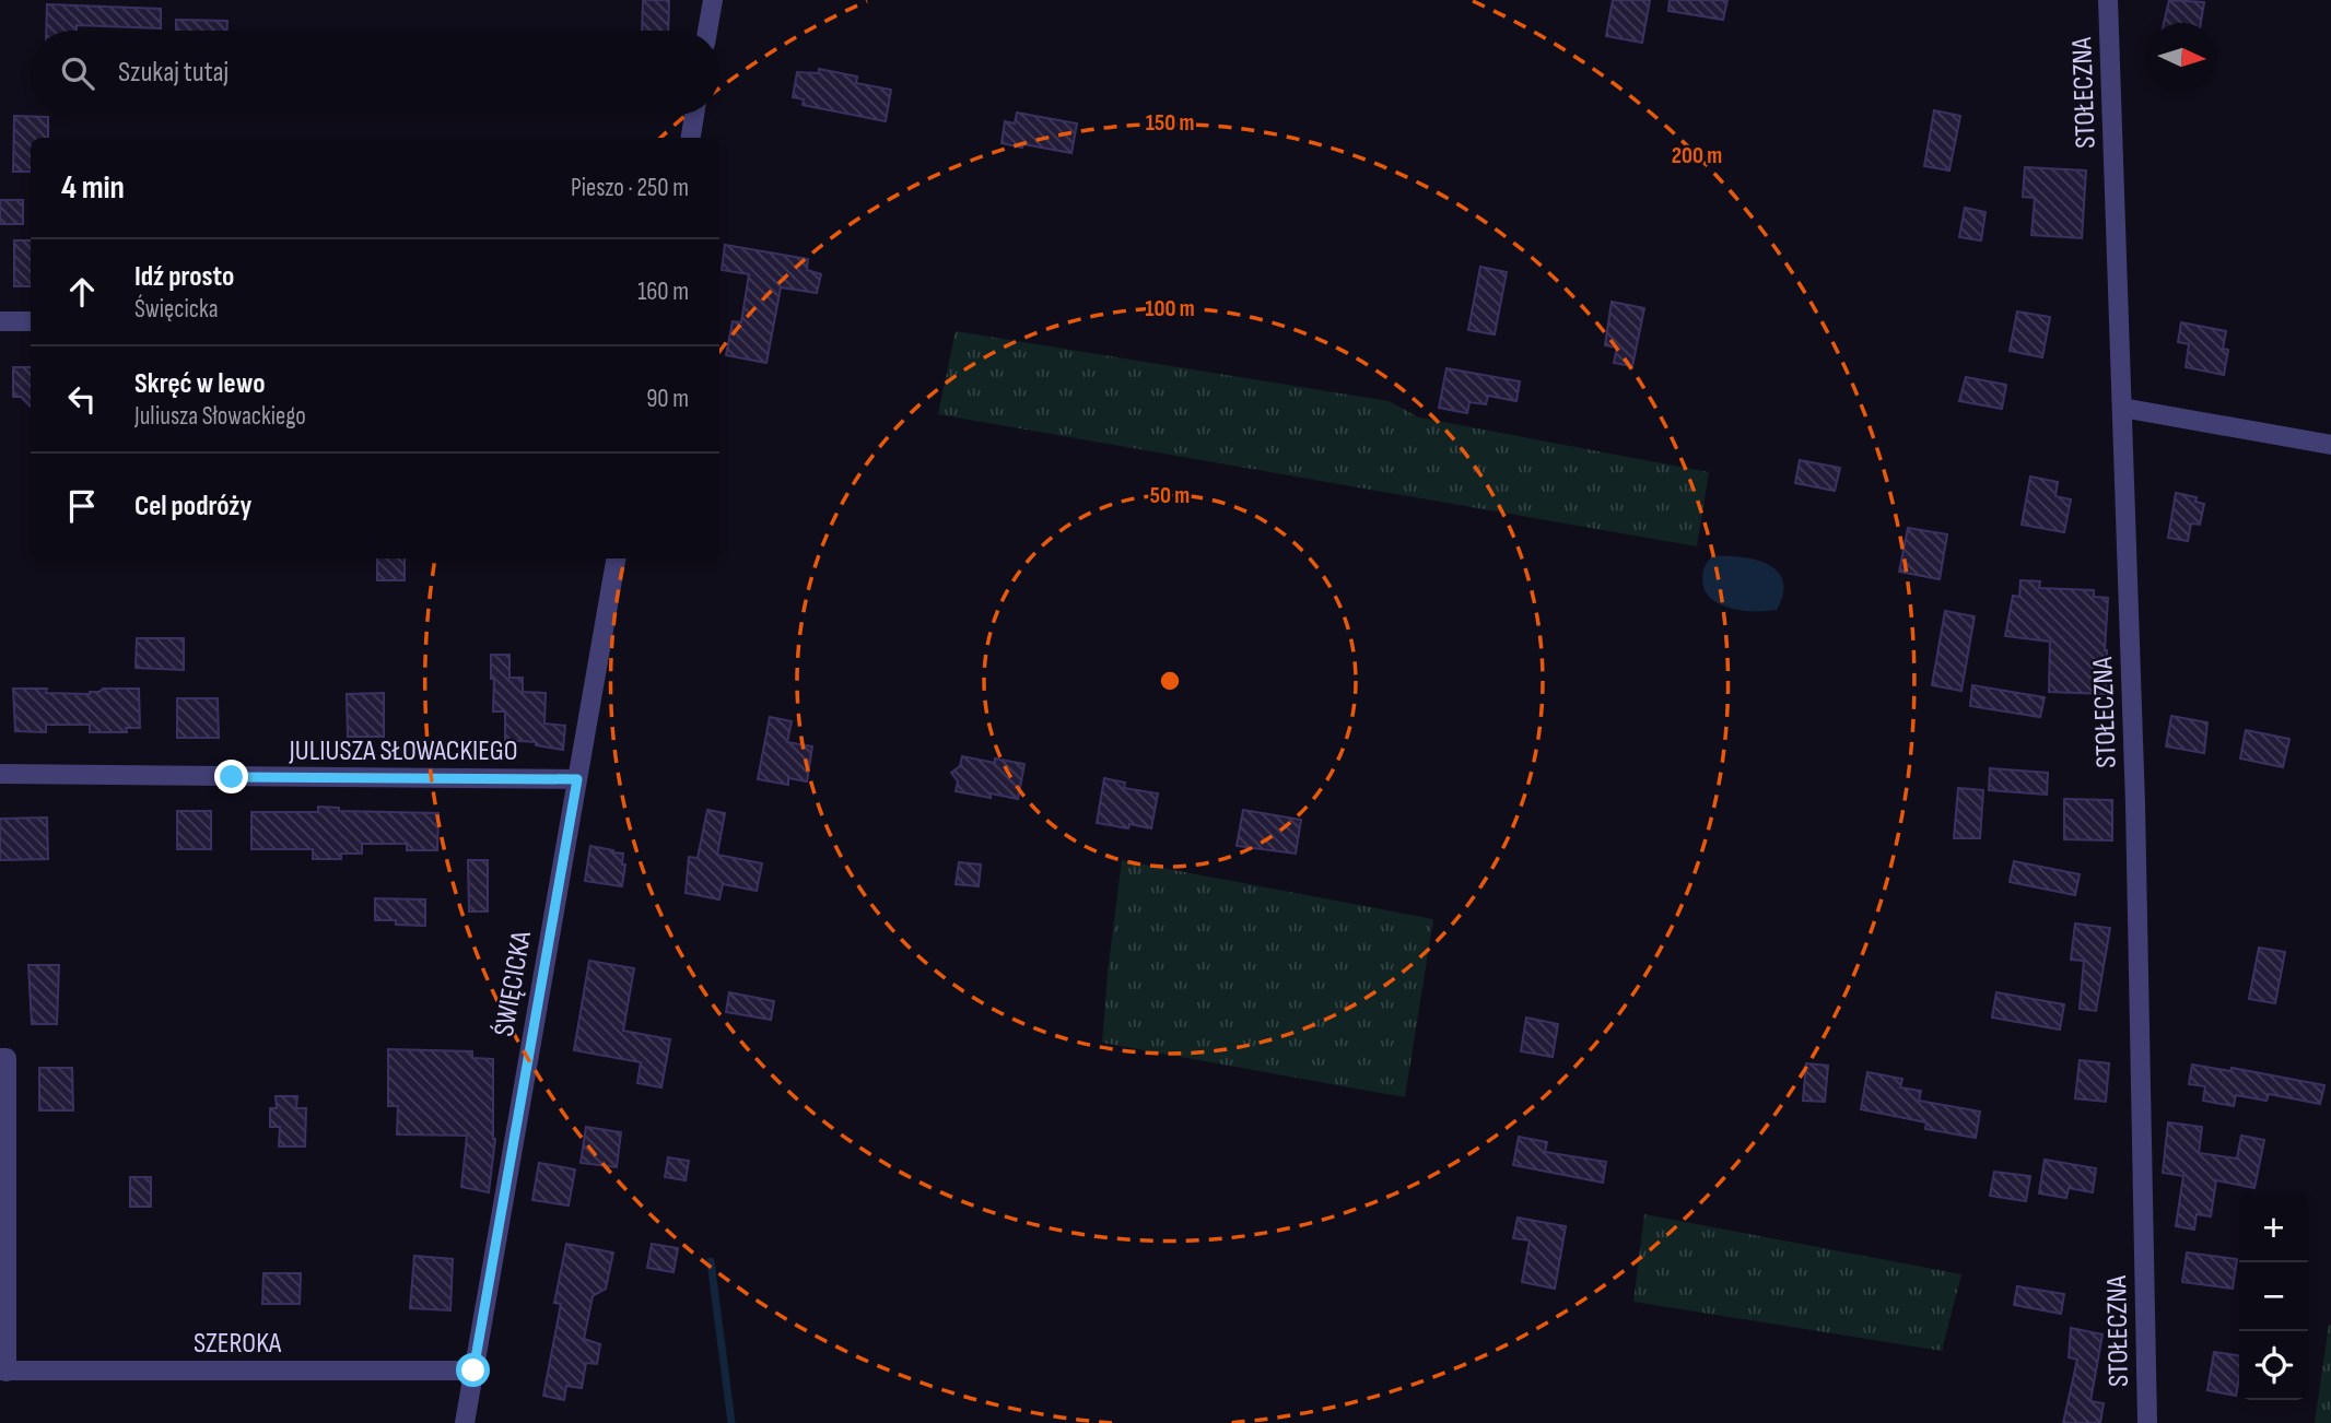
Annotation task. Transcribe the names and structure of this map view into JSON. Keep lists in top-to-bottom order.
{
  "streets": {
    "street": [
      "STOŁECZNA",
      "JULIUSZA SŁOWACKIEGO",
      "ŚWIĘCICKA",
      "SZEROKA"
    ]
  },
  "crossings": [
    ["JULIUSZA SŁOWACKIEGO", "ŚWIĘCICKA"],
    ["ŚWIĘCICKA", "SZEROKA"]
  ],
  "north": "right",
  "page": {
    "search": "Szukaj tutaj",
    "heading": ["4 min", "Pieszo · 250 m"],
    "list": [
      ["Idź prosto", "Święcicka", "160 m"],
      ["Skręć w lewo", "Juliusza Słowackiego", "90 m"],
      "Cel podróży"
    ],
    "map_buttons": ["+", "−"]
  },
  "rings": [
    "150 m",
    "200 m",
    "100 m",
    "50 m"
  ]
}
